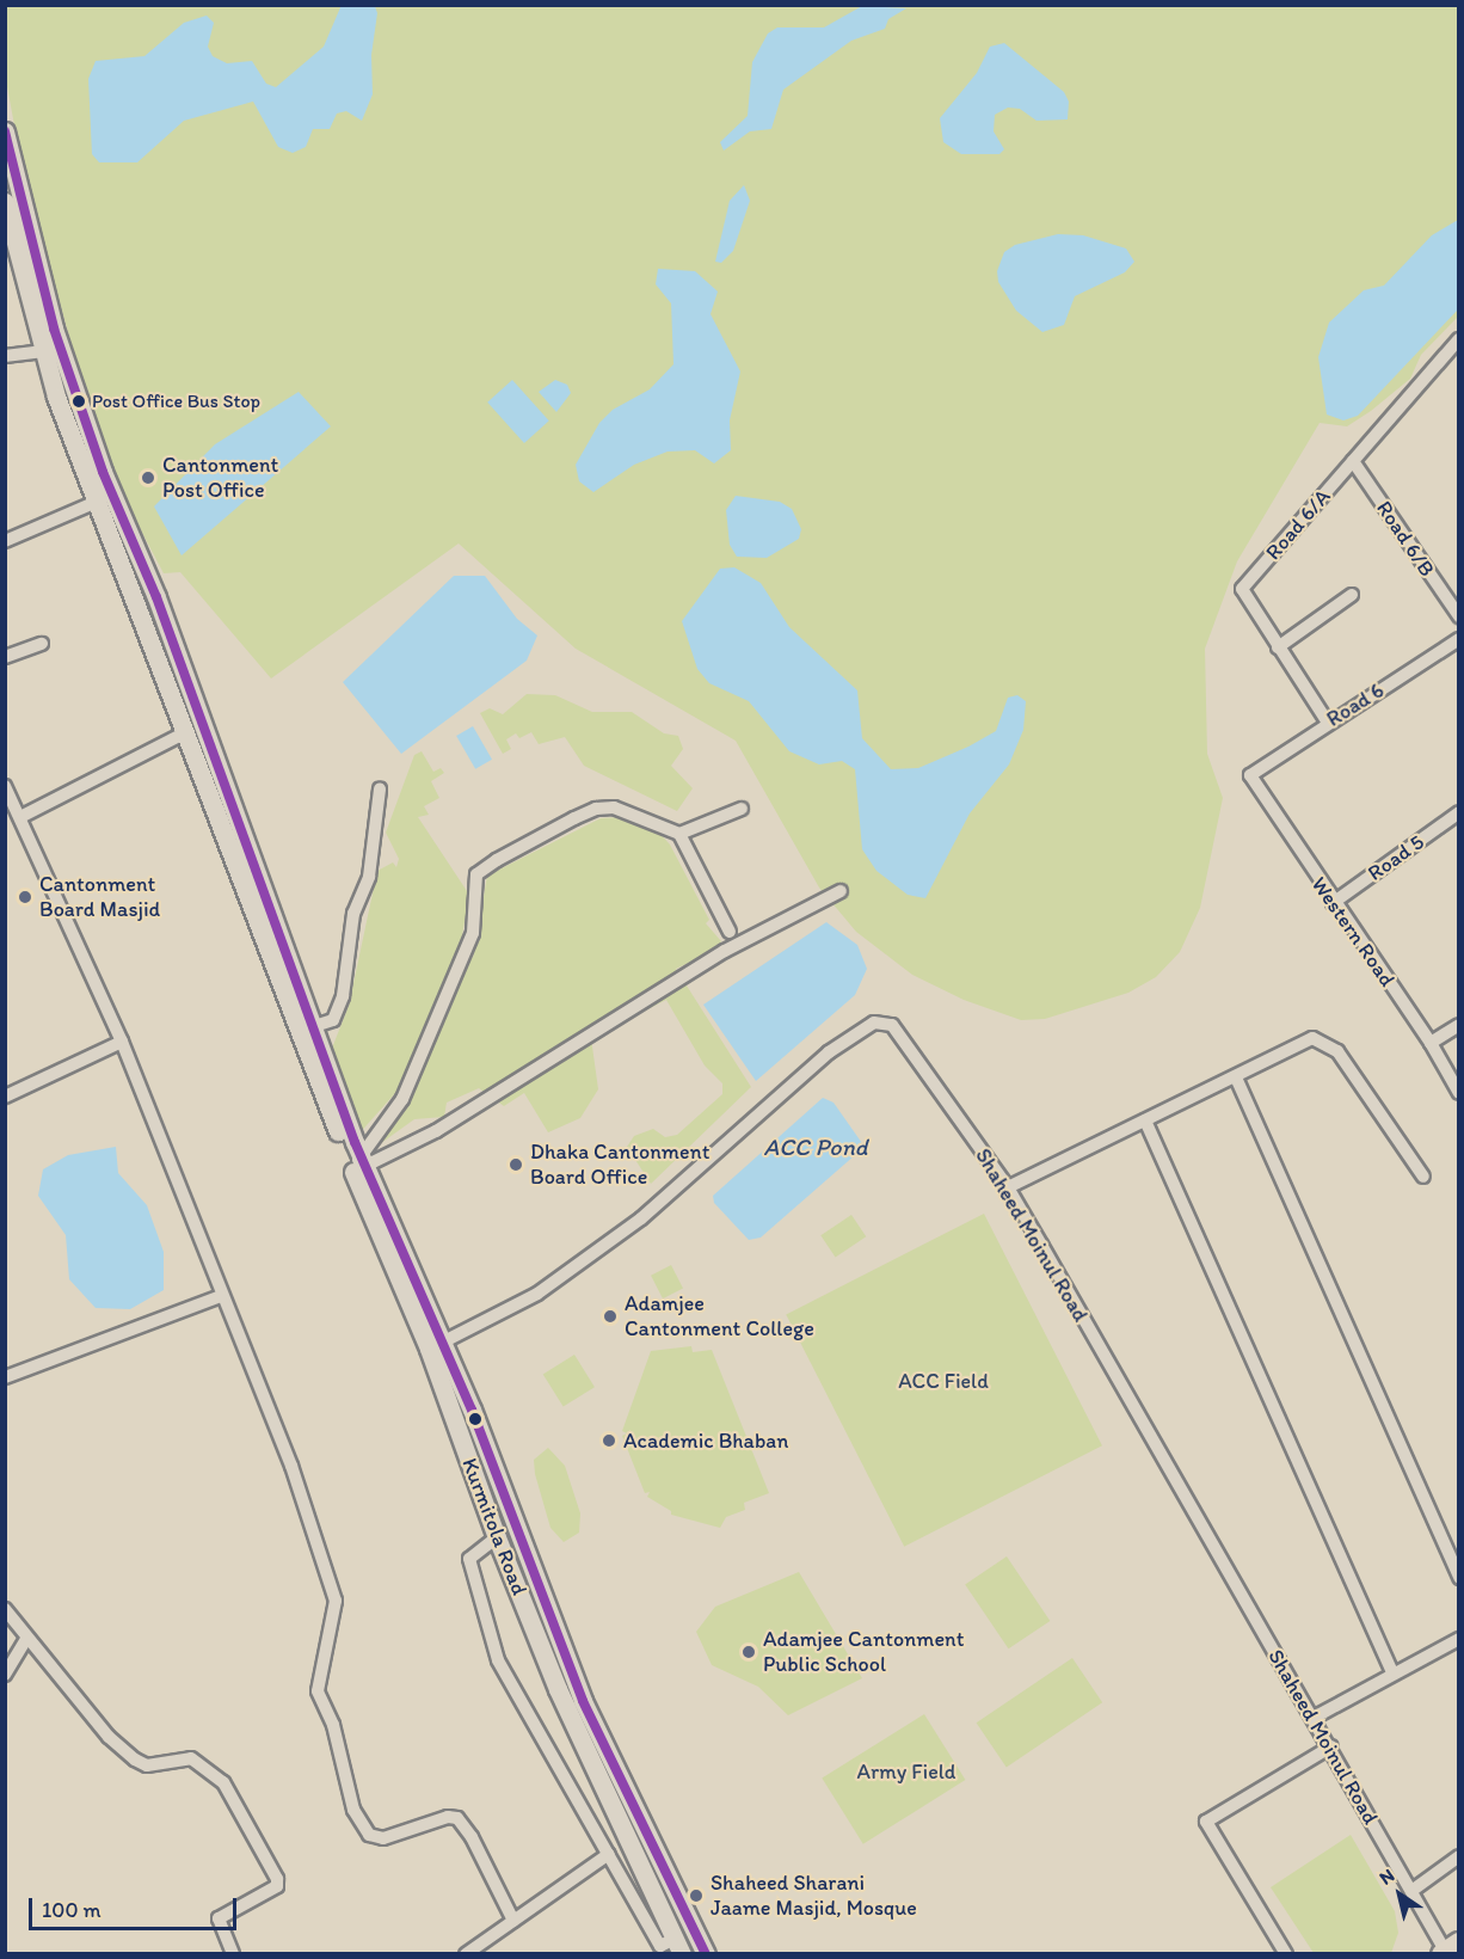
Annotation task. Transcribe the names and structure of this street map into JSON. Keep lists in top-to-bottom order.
{
  "streets": {
    "main road": ["Kurmitola Road"],
    "street": [
      "Road 6/A",
      "Road 6/B",
      "Road 6",
      "Road 5",
      "Western Road",
      "Shaheed Moinul Road"
    ]
  },
  "crossings": [
    ["Road 6/A", "Road 6/B"],
    ["Road 6/A", "Road 6"],
    ["Road 6", "Western Road"],
    ["Road 5", "Western Road"],
    ["Shaheed Moinul Road", "Kurmitola Road"]
  ],
  "water": ["ACC Pond"],
  "parks": ["ACC Field", "Army Field"],
  "places": [
    "Post Office Bus Stop",
    "Cantonment Post Office",
    "Cantonment Board Masjid",
    "Dhaka Cantonment Board Office",
    "Adamjee Cantonment College",
    "Academic Bhaban",
    "Adamjee Cantonment Public School",
    "Shaheed Sharani Jaame Masjid, Mosque"
  ],
  "scale_bar": "100 m",
  "north": "top left"
}
